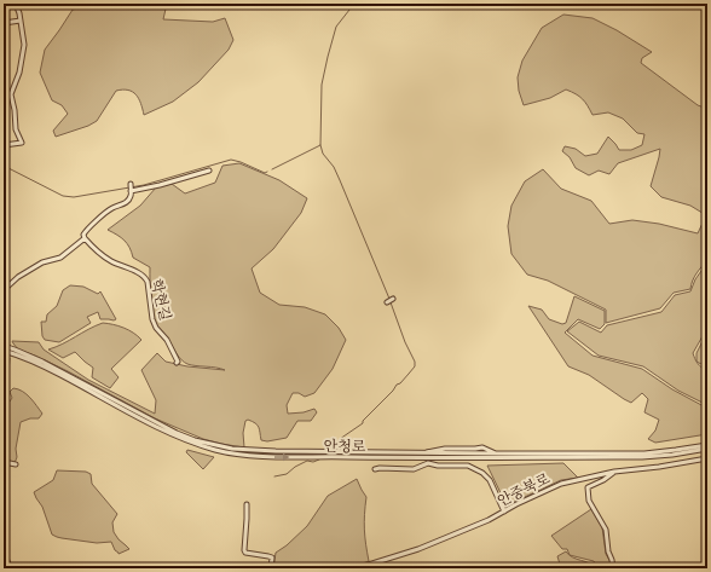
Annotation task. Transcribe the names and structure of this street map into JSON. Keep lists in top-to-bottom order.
{
  "streets": {
    "street": ["학현길", "안청로", "안중북로"]
  }
}
